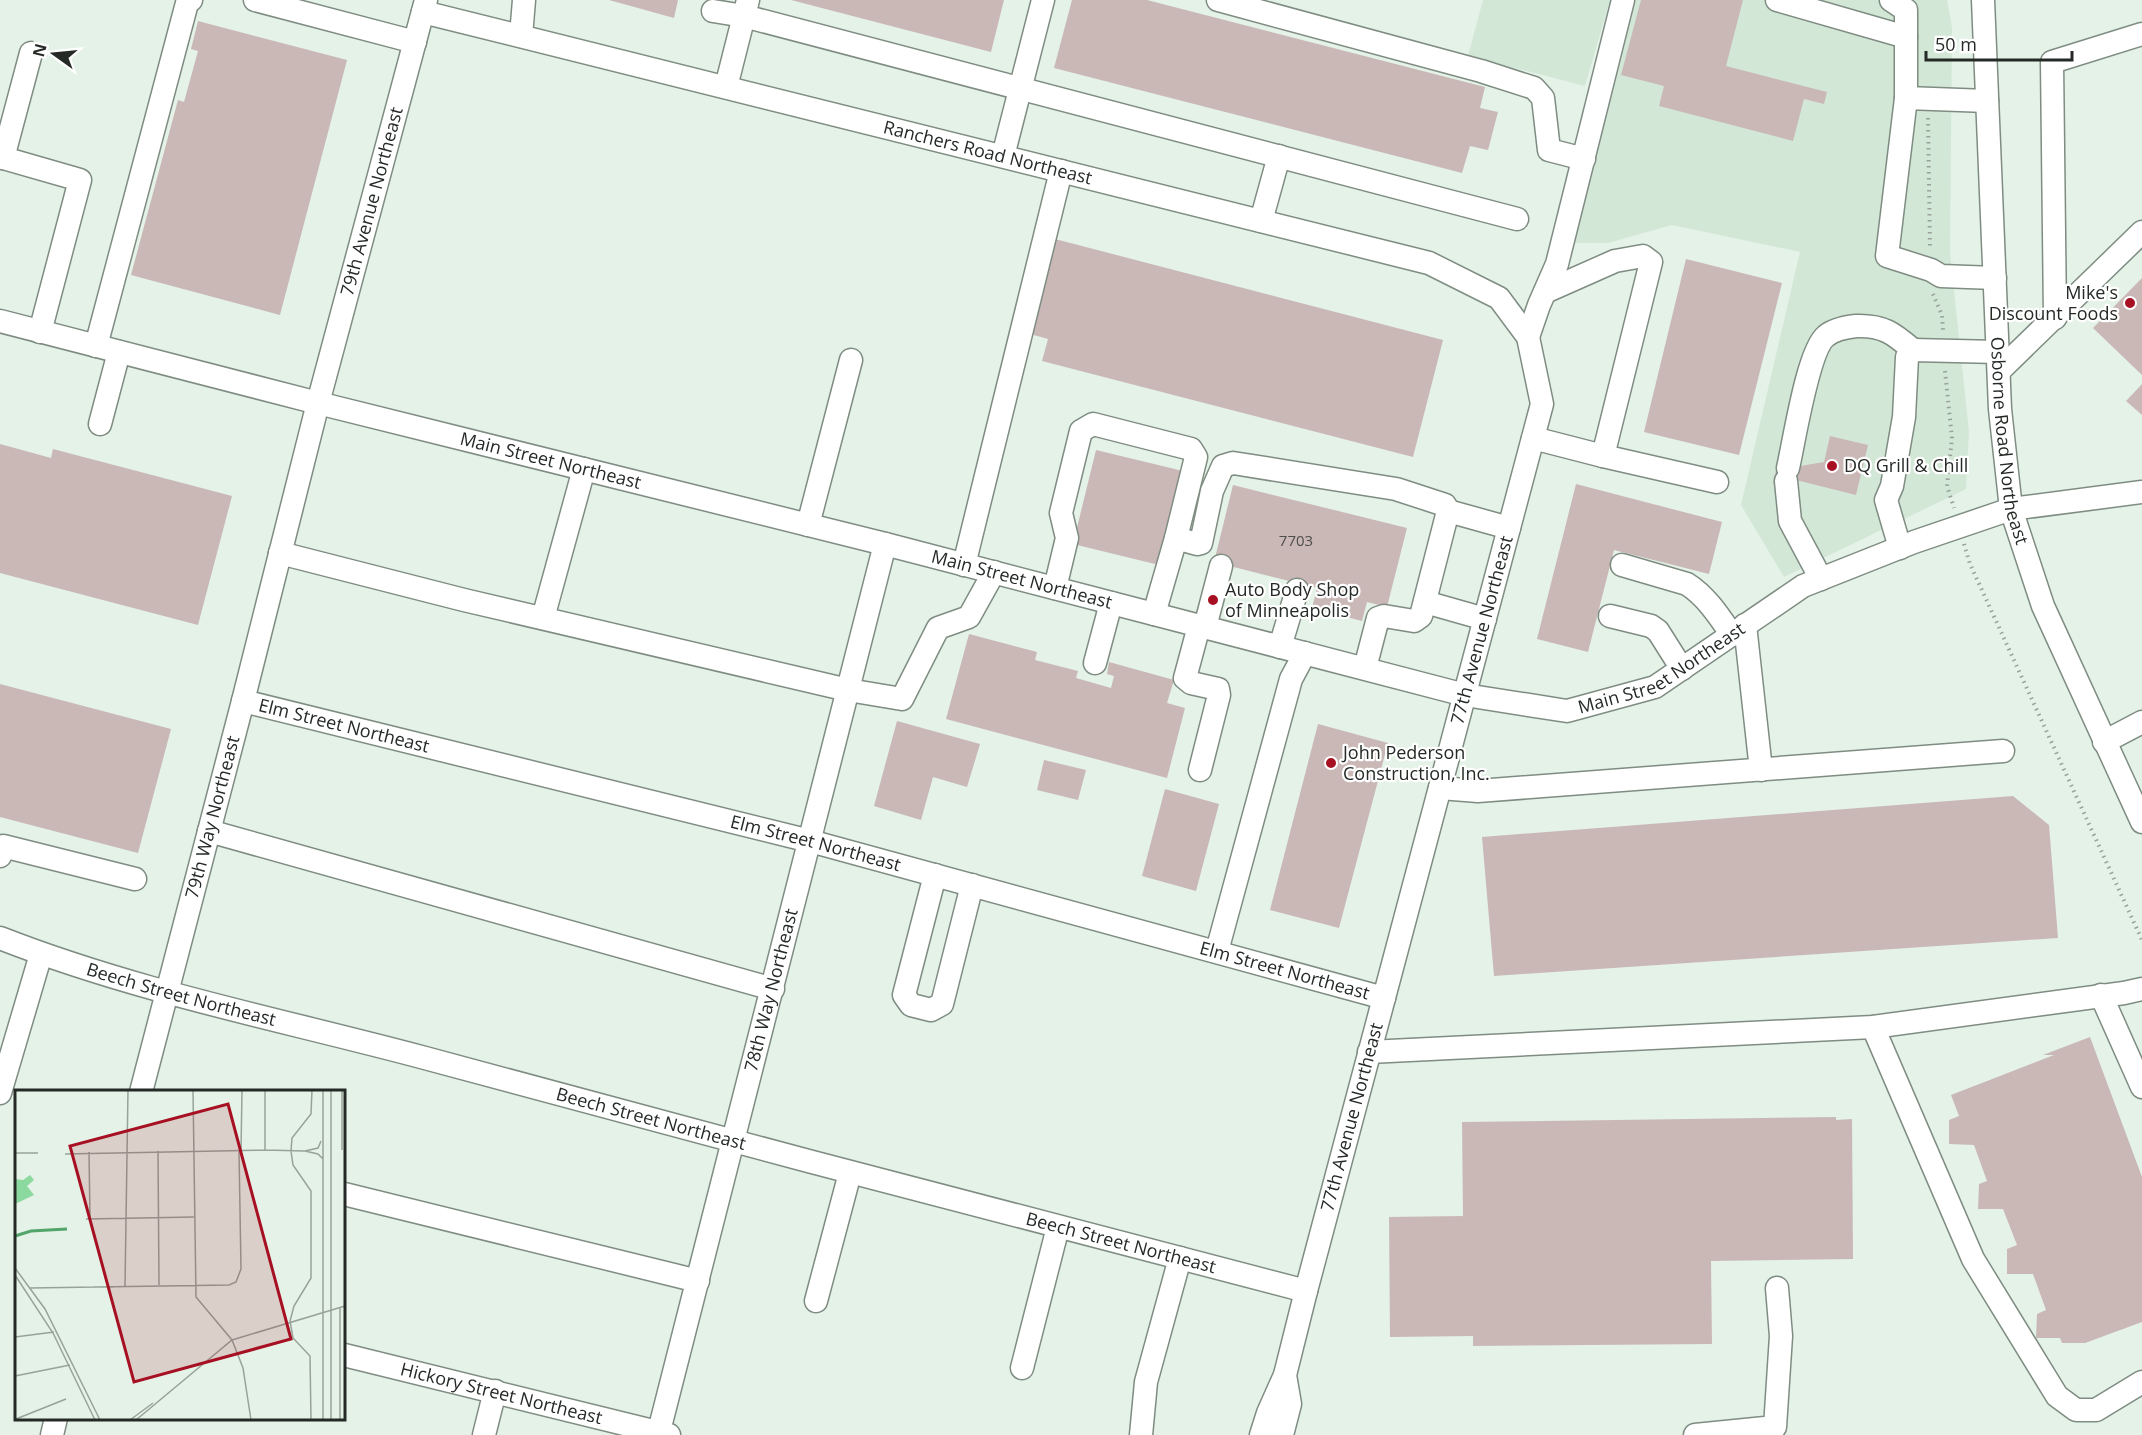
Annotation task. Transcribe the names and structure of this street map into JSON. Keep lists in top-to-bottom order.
{
  "streets": {
    "street": [
      "Ranchers Road Northeast",
      "79th Avenue Northeast",
      "Osborne Road Northeast",
      "Main Street Northeast",
      "77th Avenue Northeast",
      "Elm Street Northeast",
      "79th Way Northeast",
      "78th Way Northeast",
      "Beech Street Northeast",
      "Hickory Street Northeast"
    ]
  },
  "crossings": [
    ["Ranchers Road Northeast", "79th Avenue Northeast"],
    ["Ranchers Road Northeast", "77th Avenue Northeast"],
    ["79th Avenue Northeast", "Main Street Northeast"],
    ["79th Avenue Northeast", "79th Way Northeast"],
    ["Osborne Road Northeast", "Main Street Northeast"],
    ["Main Street Northeast", "77th Avenue Northeast"],
    ["Main Street Northeast", "79th Way Northeast"],
    ["Main Street Northeast", "78th Way Northeast"],
    ["77th Avenue Northeast", "Elm Street Northeast"],
    ["77th Avenue Northeast", "Beech Street Northeast"],
    ["Elm Street Northeast", "79th Way Northeast"],
    ["Elm Street Northeast", "78th Way Northeast"],
    ["79th Way Northeast", "Beech Street Northeast"],
    ["78th Way Northeast", "Beech Street Northeast"],
    ["78th Way Northeast", "Hickory Street Northeast"]
  ],
  "places": [
    "Mike's Discount Foods",
    "DQ Grill & Chill",
    "Auto Body Shop of Minneapolis",
    "John Pederson Construction, Inc."
  ],
  "house_numbers": ["7703"],
  "scale_bar": "50 m",
  "north": "left"
}
